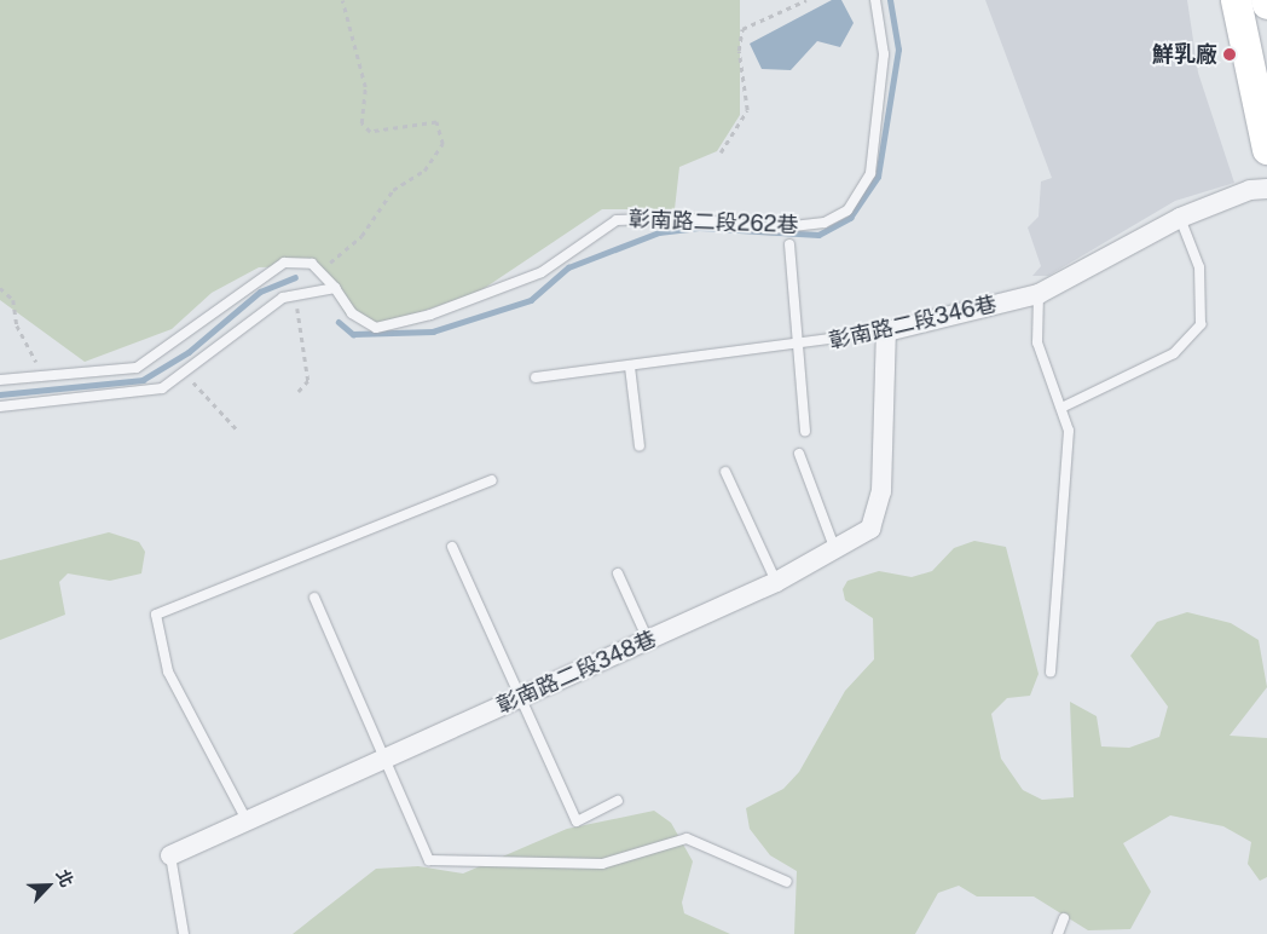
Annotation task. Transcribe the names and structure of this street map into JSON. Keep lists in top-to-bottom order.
{
  "streets": {
    "street": ["彰南路二段346巷", "彰南路二段348巷"],
    "lane": ["彰南路二段262巷"]
  },
  "crossings": [
    ["彰南路二段346巷", "彰南路二段348巷"]
  ],
  "places": ["鮮乳廠"],
  "north": "top right"
}
